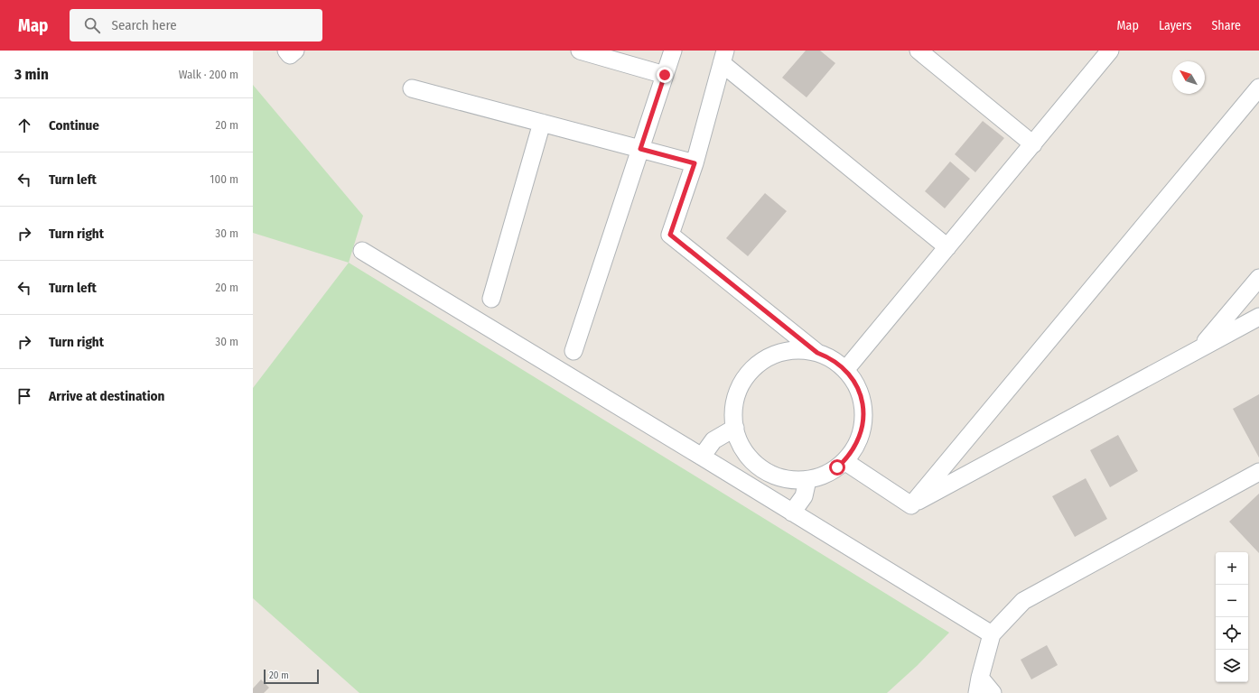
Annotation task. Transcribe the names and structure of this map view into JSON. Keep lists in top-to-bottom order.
{
  "scale_bar": "20 m",
  "north": "top left",
  "page": {
    "header": "Map",
    "search": "Search here",
    "nav": ["Map", "Layers", "Share"],
    "heading": ["3 min", "Walk · 200 m"],
    "list": [
      ["Continue", "20 m"],
      ["Turn left", "100 m"],
      ["Turn right", "30 m"],
      ["Turn left", "20 m"],
      ["Turn right", "30 m"],
      "Arrive at destination"
    ],
    "map_buttons": ["+", "−"],
    "scale": "20 m"
  }
}
